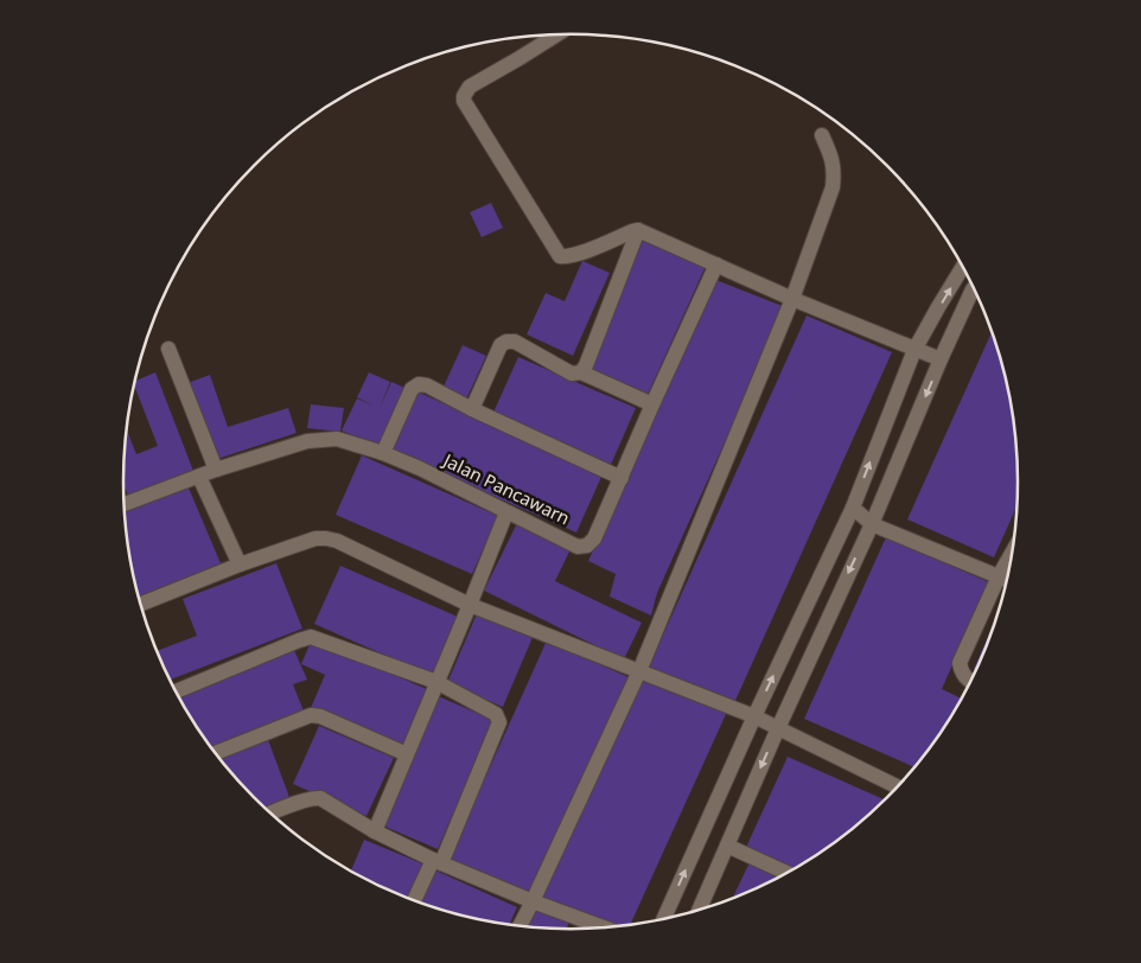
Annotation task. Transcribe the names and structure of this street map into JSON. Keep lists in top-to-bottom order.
{
  "streets": {
    "street": ["Jalan Pancawarn"]
  }
}
